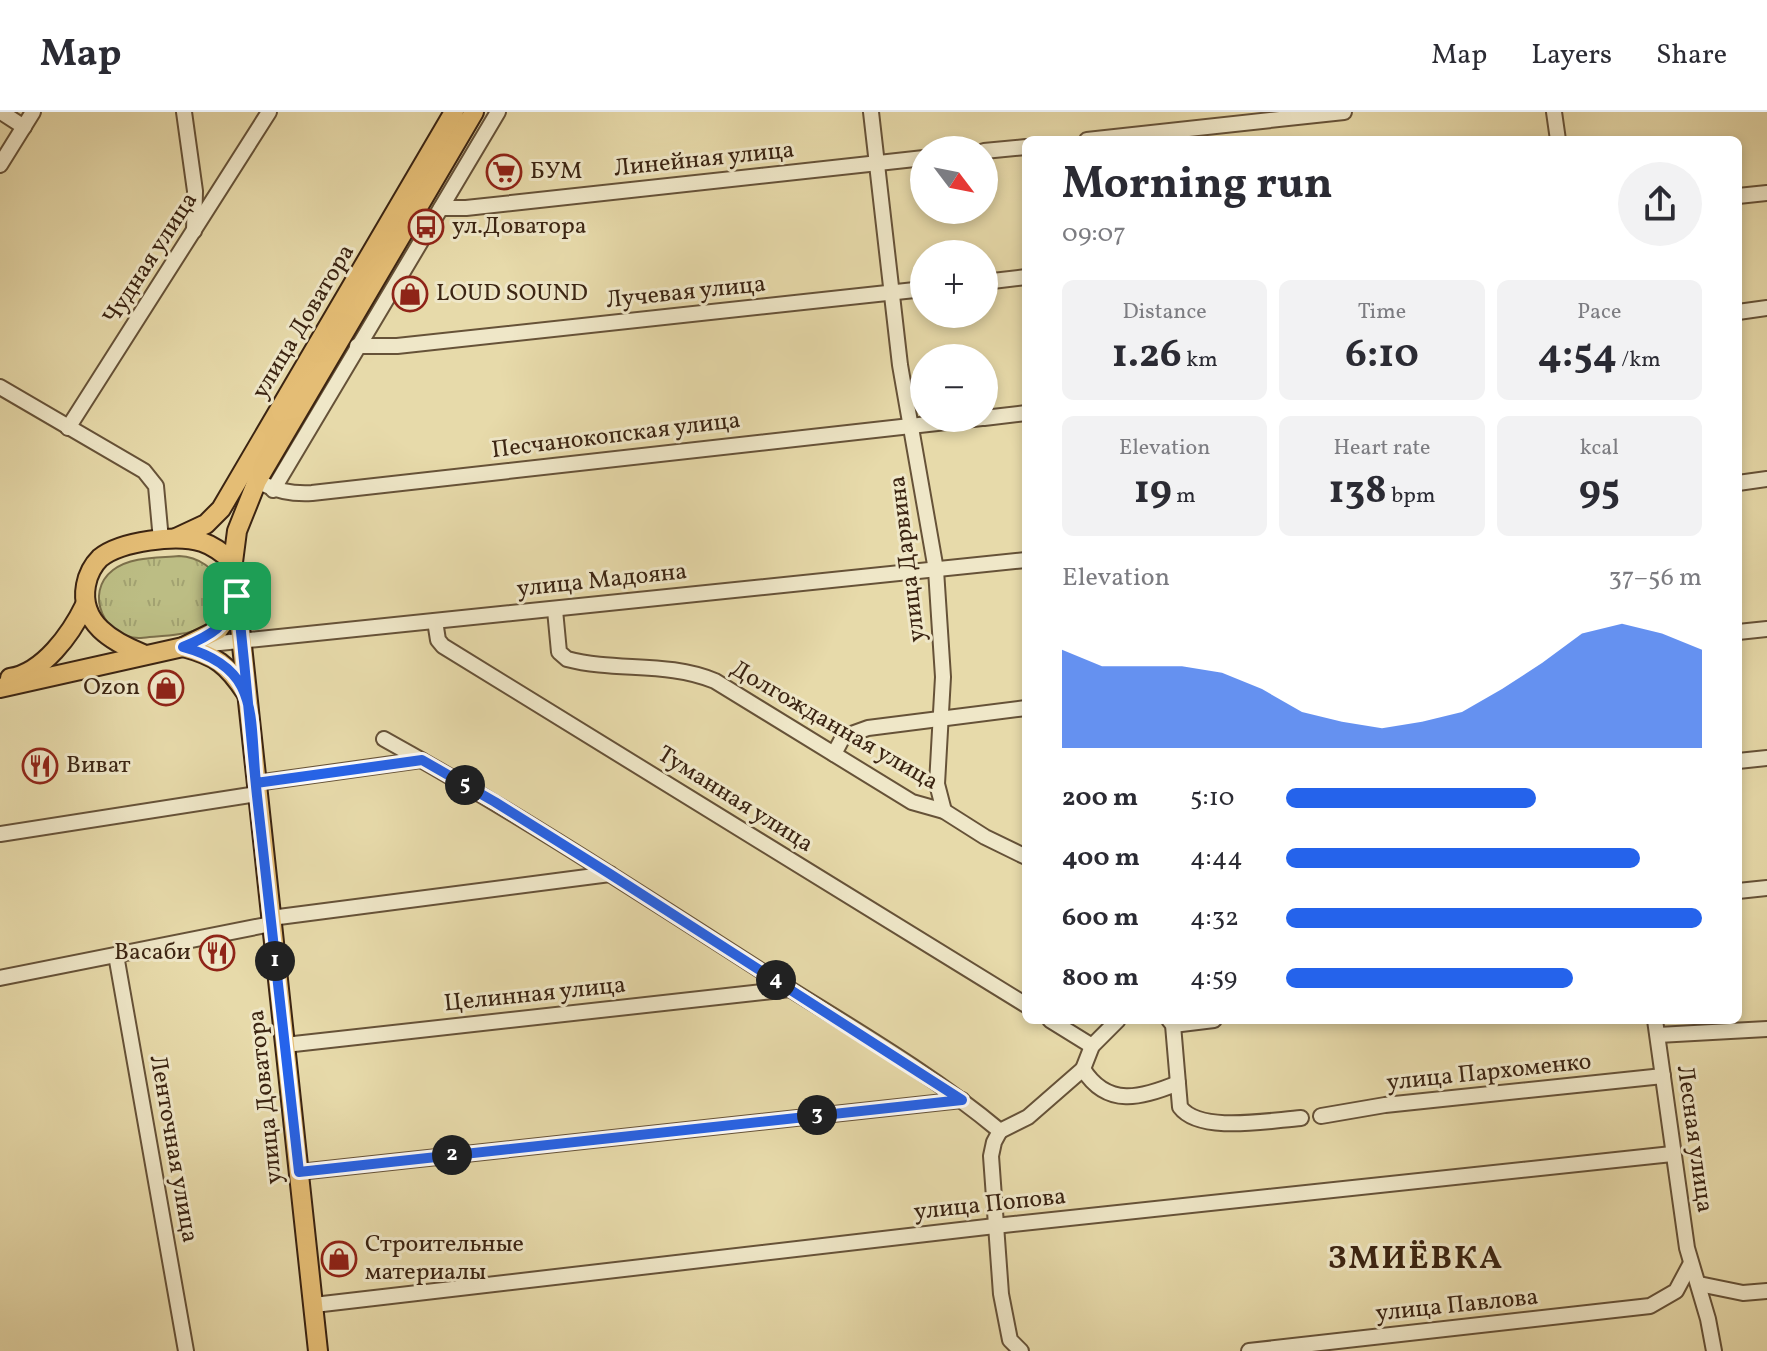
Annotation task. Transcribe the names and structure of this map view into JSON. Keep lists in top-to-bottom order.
{
  "streets": {
    "main road": ["улица Доватора"],
    "street": [
      "Линейная улица",
      "Чудная улица",
      "Лучевая улица",
      "Песчанокопская улица",
      "улица Дарвина",
      "улица Мадояна",
      "Долгожданная улица",
      "Туманная улица",
      "Целинная улица",
      "улица Пархоменко",
      "Лесная улица",
      "Ленточная улица",
      "улица Попова",
      "улица Павлова"
    ]
  },
  "crossings": [
    ["Линейная улица", "улица Доватора"],
    ["Линейная улица", "улица Дарвина"],
    ["Лучевая улица", "улица Доватора"],
    ["Лучевая улица", "улица Дарвина"],
    ["улица Доватора", "Песчанокопская улица"],
    ["улица Доватора", "улица Мадояна"],
    ["улица Доватора", "Целинная улица"],
    ["улица Доватора", "улица Попова"],
    ["улица Дарвина", "улица Мадояна"],
    ["улица Дарвина", "Долгожданная улица"],
    ["улица Мадояна", "Долгожданная улица"],
    ["улица Мадояна", "Туманная улица"],
    ["улица Пархоменко", "Лесная улица"],
    ["Лесная улица", "улица Попова"],
    ["Лесная улица", "улица Павлова"]
  ],
  "districts": ["ЗМИЁВКА"],
  "places": {
    "supermarket": ["БУМ"],
    "bus stop": ["ул.Доватора"],
    "shop": ["LOUD SOUND", "Ozon", "Строительные материалы"],
    "restaurant": ["Виват", "Васаби"]
  },
  "north": "bottom right",
  "page": {
    "header": "Map",
    "nav": ["Map", "Layers", "Share"],
    "map_buttons": ["+", "−"],
    "heading": ["Morning run", "09:07"],
    "stats": [
      ["Distance", "1.26 km"],
      ["Time", "6:10"],
      ["Pace", "4:54 /km"],
      ["Elevation", "19 m"],
      ["Heart rate", "138 bpm"],
      ["kcal", "95"]
    ],
    "chart": ["Elevation", "37–56 m"],
    "pins": [
      "5",
      "1",
      "4",
      "3",
      "2"
    ],
    "list": [
      {
        "name": "200 m",
        "note": "5:10"
      },
      {
        "name": "400 m",
        "note": "4:44"
      },
      {
        "name": "600 m",
        "note": "4:32"
      },
      {
        "name": "800 m",
        "note": "4:59"
      }
    ]
  }
}
